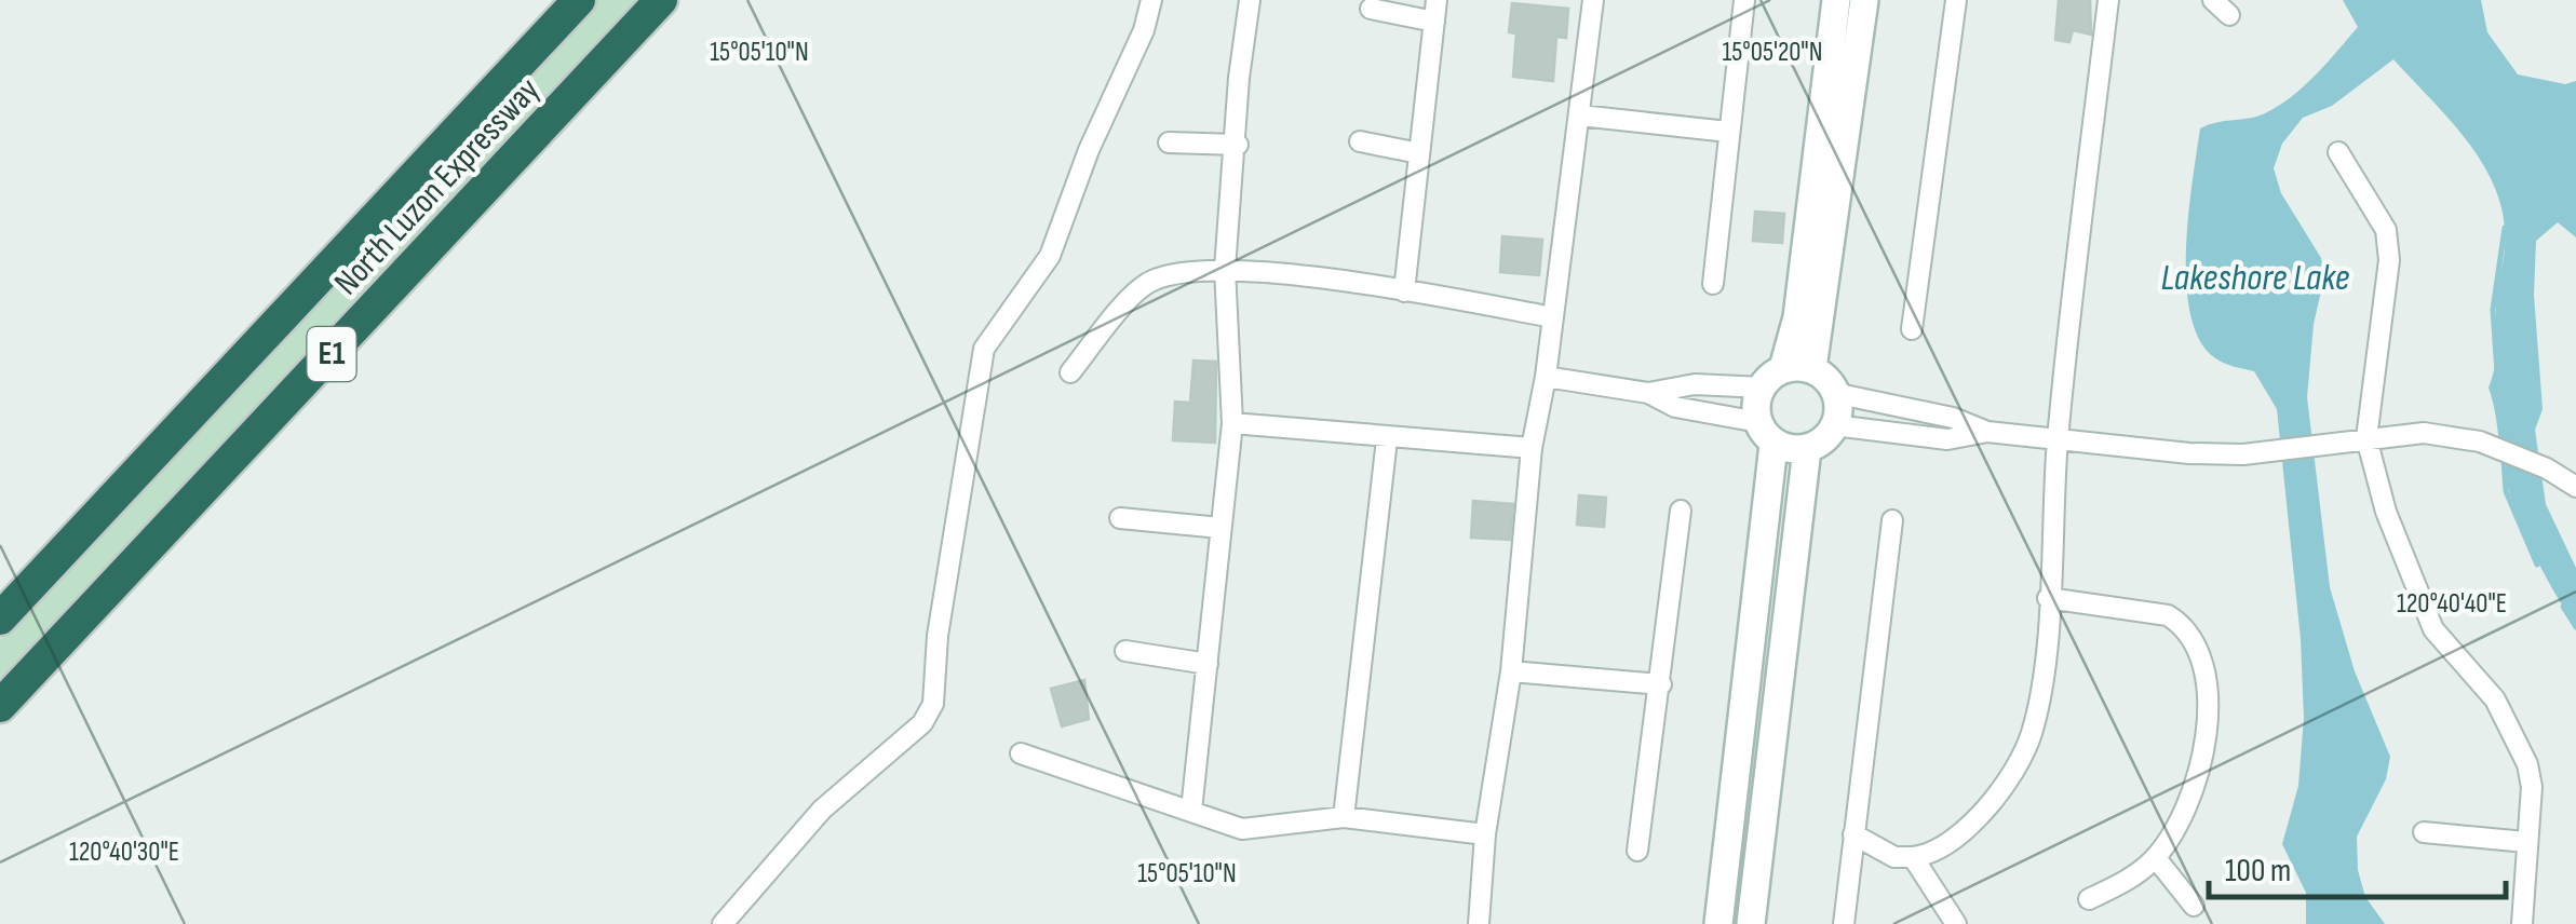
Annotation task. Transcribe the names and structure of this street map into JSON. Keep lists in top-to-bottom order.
{
  "streets": {
    "highway": ["North Luzon Expressway", "E1"]
  },
  "water": ["Lakeshore Lake"],
  "scale_bar": "100 m",
  "coordinates": [
    "15°05'10\"N",
    "15°05'20\"N",
    "120°40'40\"E",
    "120°40'30\"E"
  ]
}
